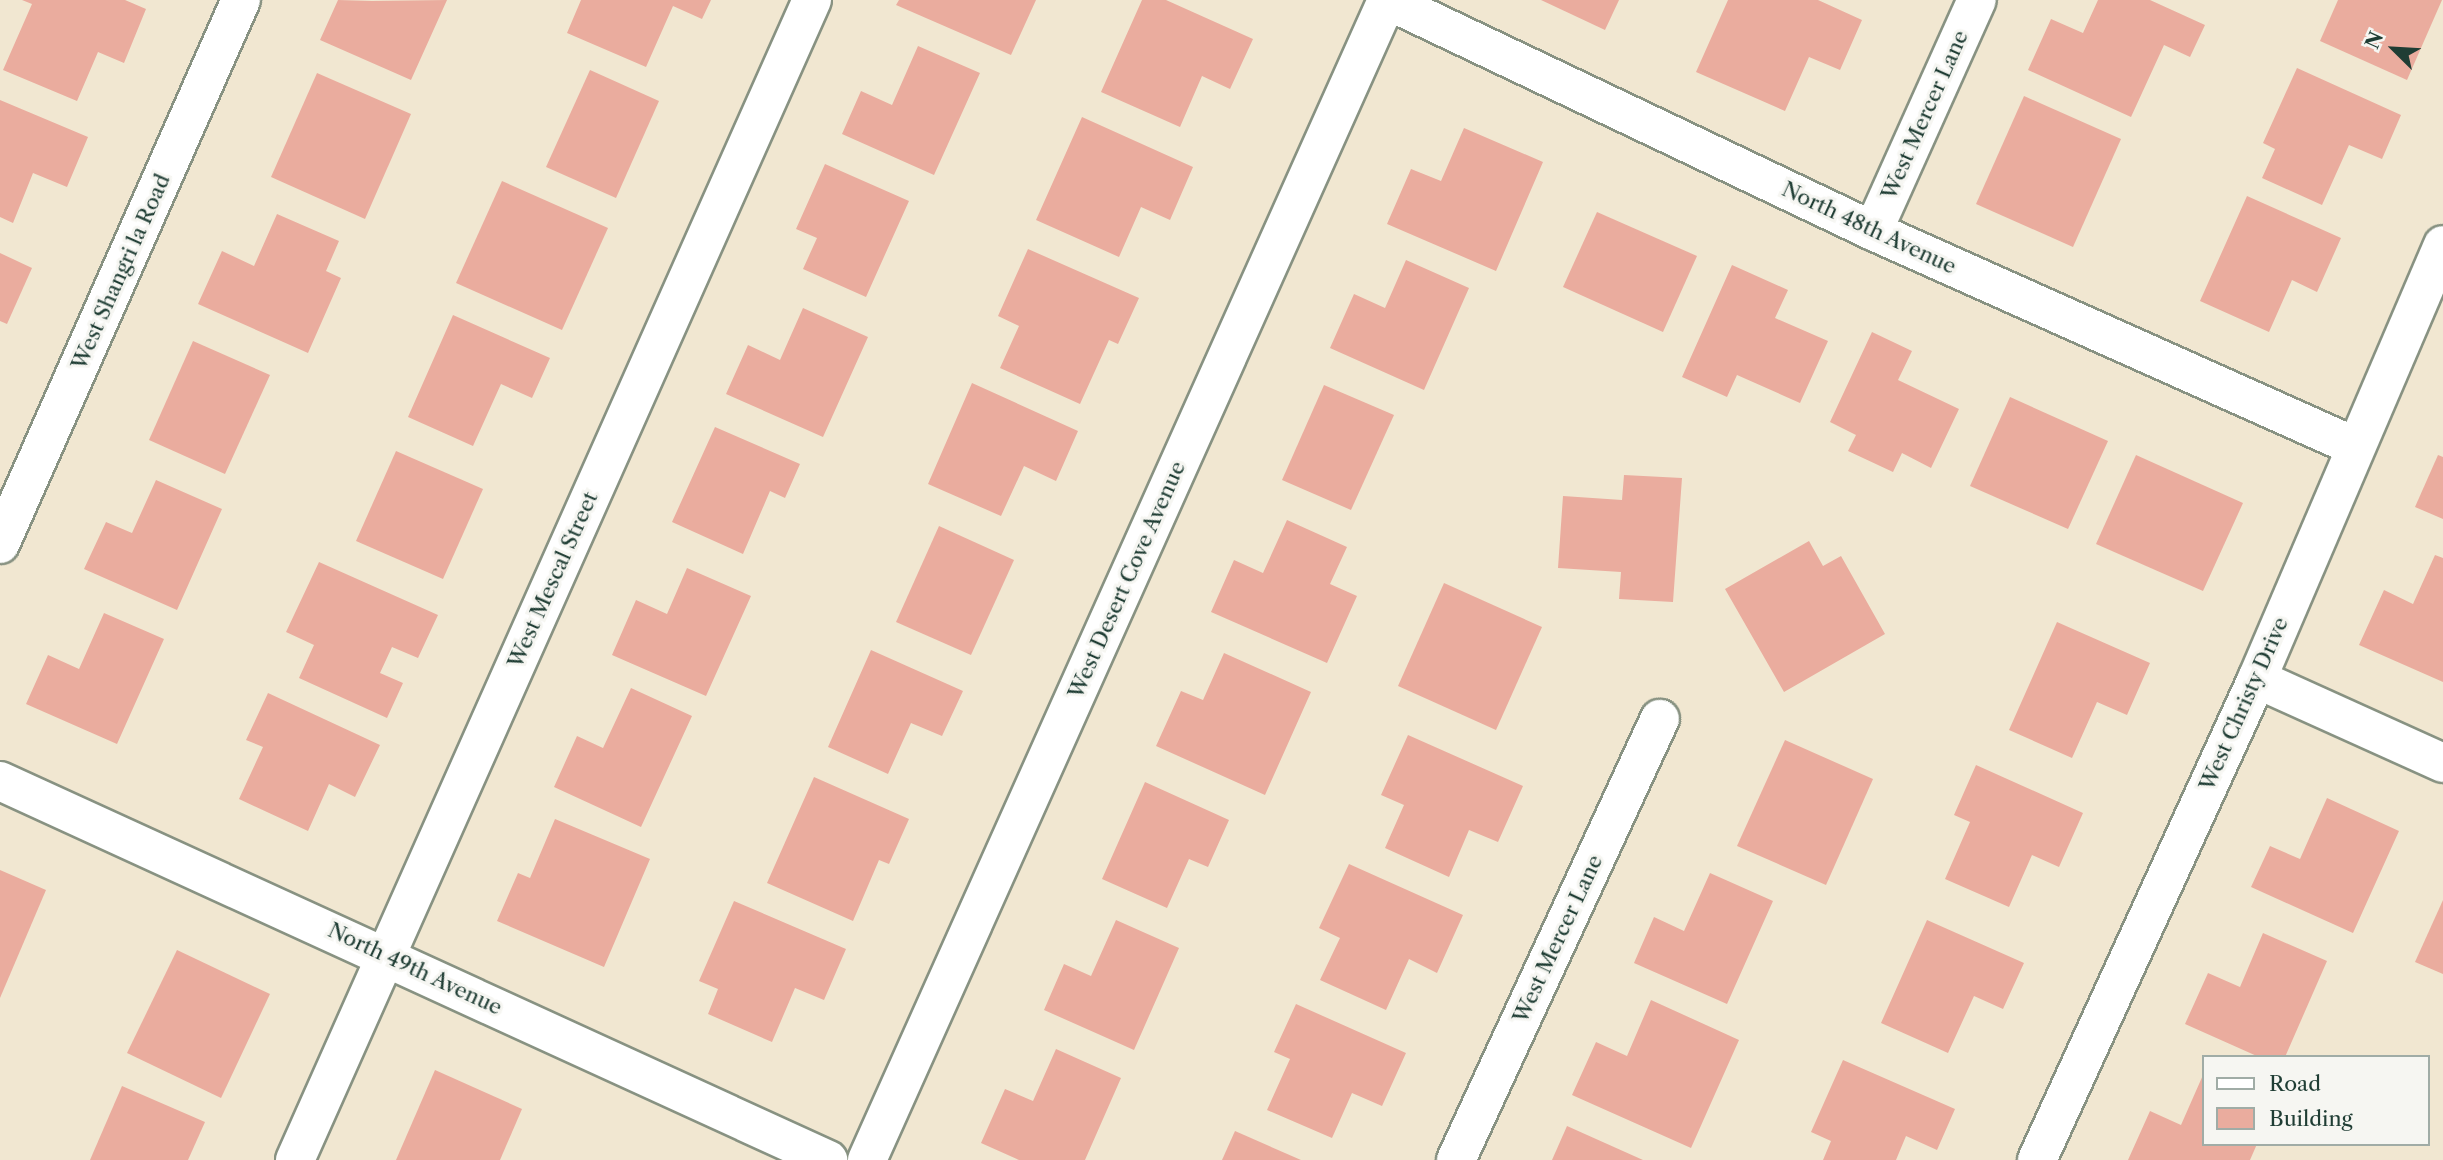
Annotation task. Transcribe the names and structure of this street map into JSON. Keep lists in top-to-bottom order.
{
  "streets": {
    "street": [
      "West Mercer Lane",
      "North 48th Avenue",
      "West Shangri la Road",
      "West Mescal Street",
      "West Desert Cove Avenue",
      "West Christy Drive",
      "North 49th Avenue"
    ]
  },
  "crossings": [
    ["West Mercer Lane", "North 48th Avenue"],
    ["North 48th Avenue", "West Desert Cove Avenue"],
    ["North 48th Avenue", "West Christy Drive"],
    ["West Mescal Street", "North 49th Avenue"]
  ],
  "legend": ["Road", "Building"],
  "north": "top left"
}
